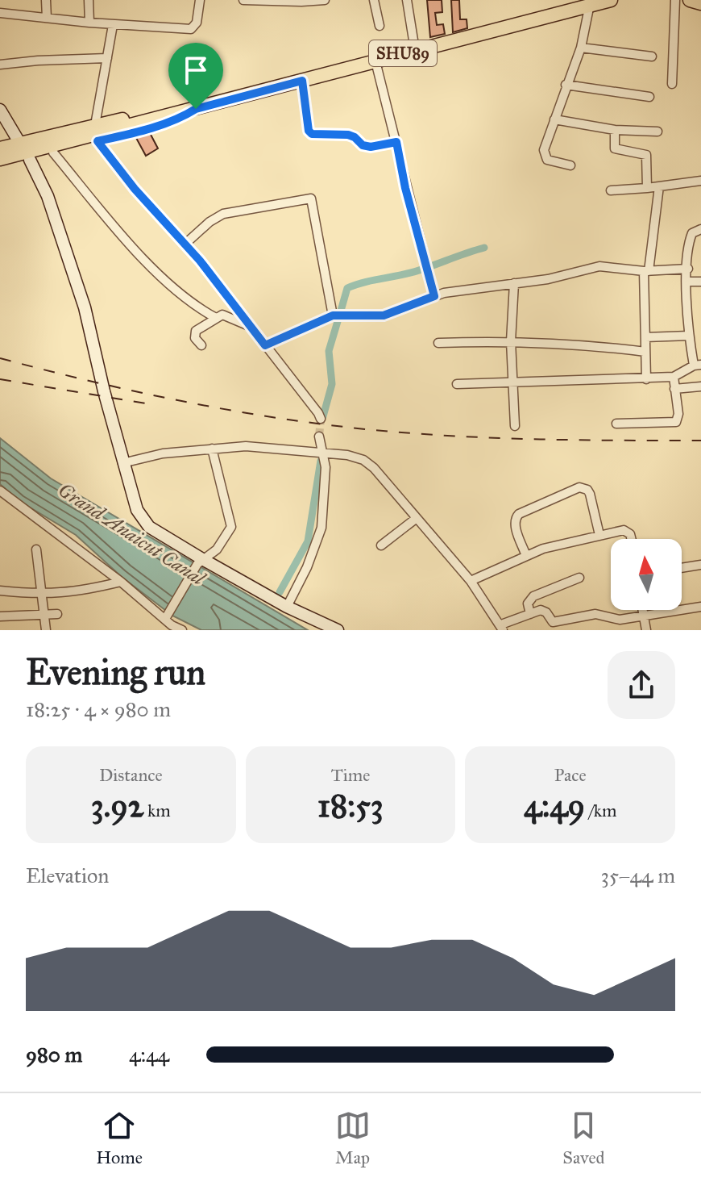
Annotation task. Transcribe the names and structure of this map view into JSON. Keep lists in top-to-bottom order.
{
  "streets": {
    "main road": ["SHU89"]
  },
  "water": ["Grand Anaicut Canal"],
  "north": "top",
  "page": {
    "heading": ["Evening run", "18:25 · 4 × 980 m"],
    "stats": [
      ["Distance", "3.92 km"],
      ["Time", "18:53"],
      ["Pace", "4:49 /km"]
    ],
    "chart": ["Elevation", "35–44 m"],
    "list": [
      {
        "name": "980 m",
        "note": "4:44"
      }
    ],
    "tabs": ["Home", "Map", "Saved"]
  }
}
